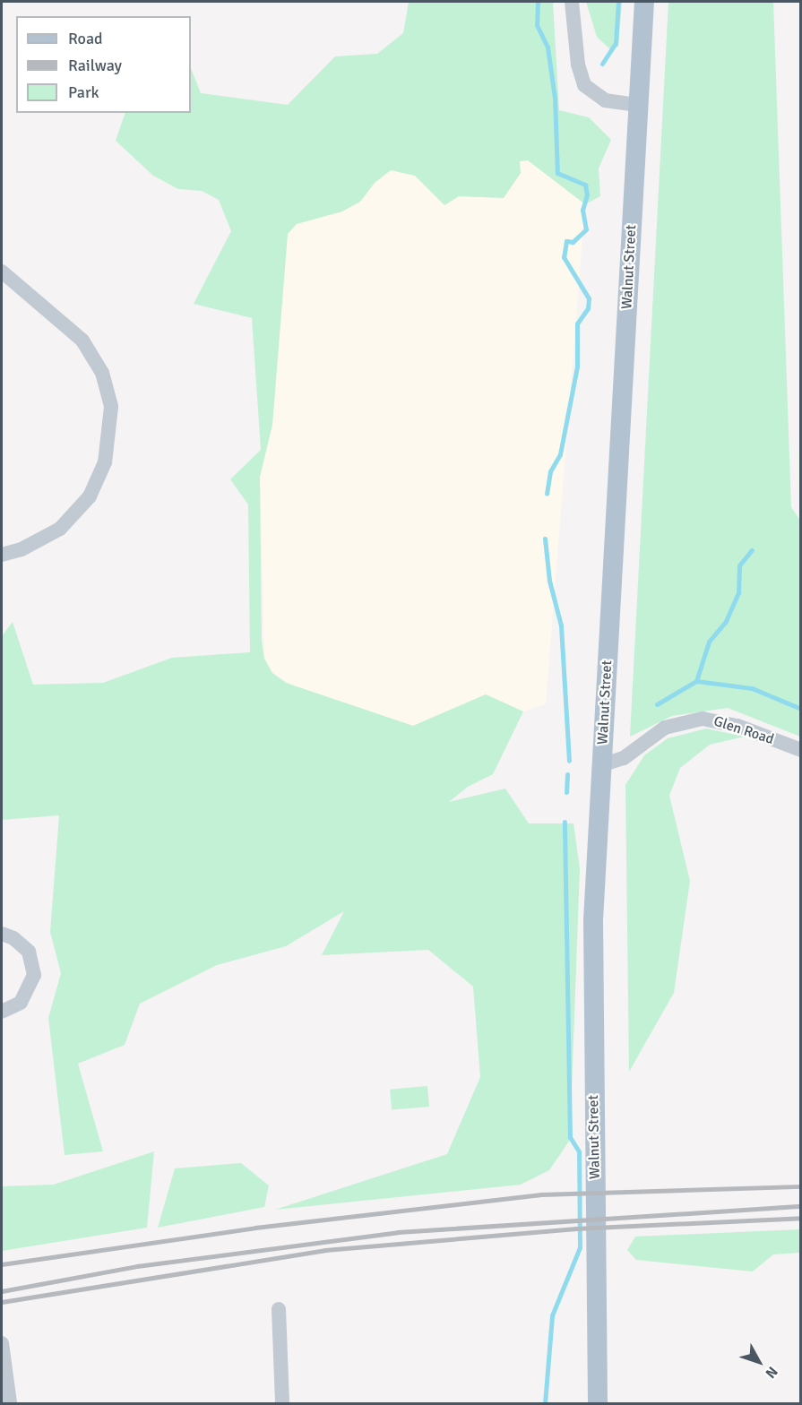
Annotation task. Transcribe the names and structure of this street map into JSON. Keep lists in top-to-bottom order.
{
  "streets": {
    "main road": ["Walnut Street"],
    "street": ["Glen Road"]
  },
  "crossings": [
    ["Walnut Street", "Glen Road"]
  ],
  "legend": ["Road", "Railway", "Park"],
  "north": "bottom right"
}
